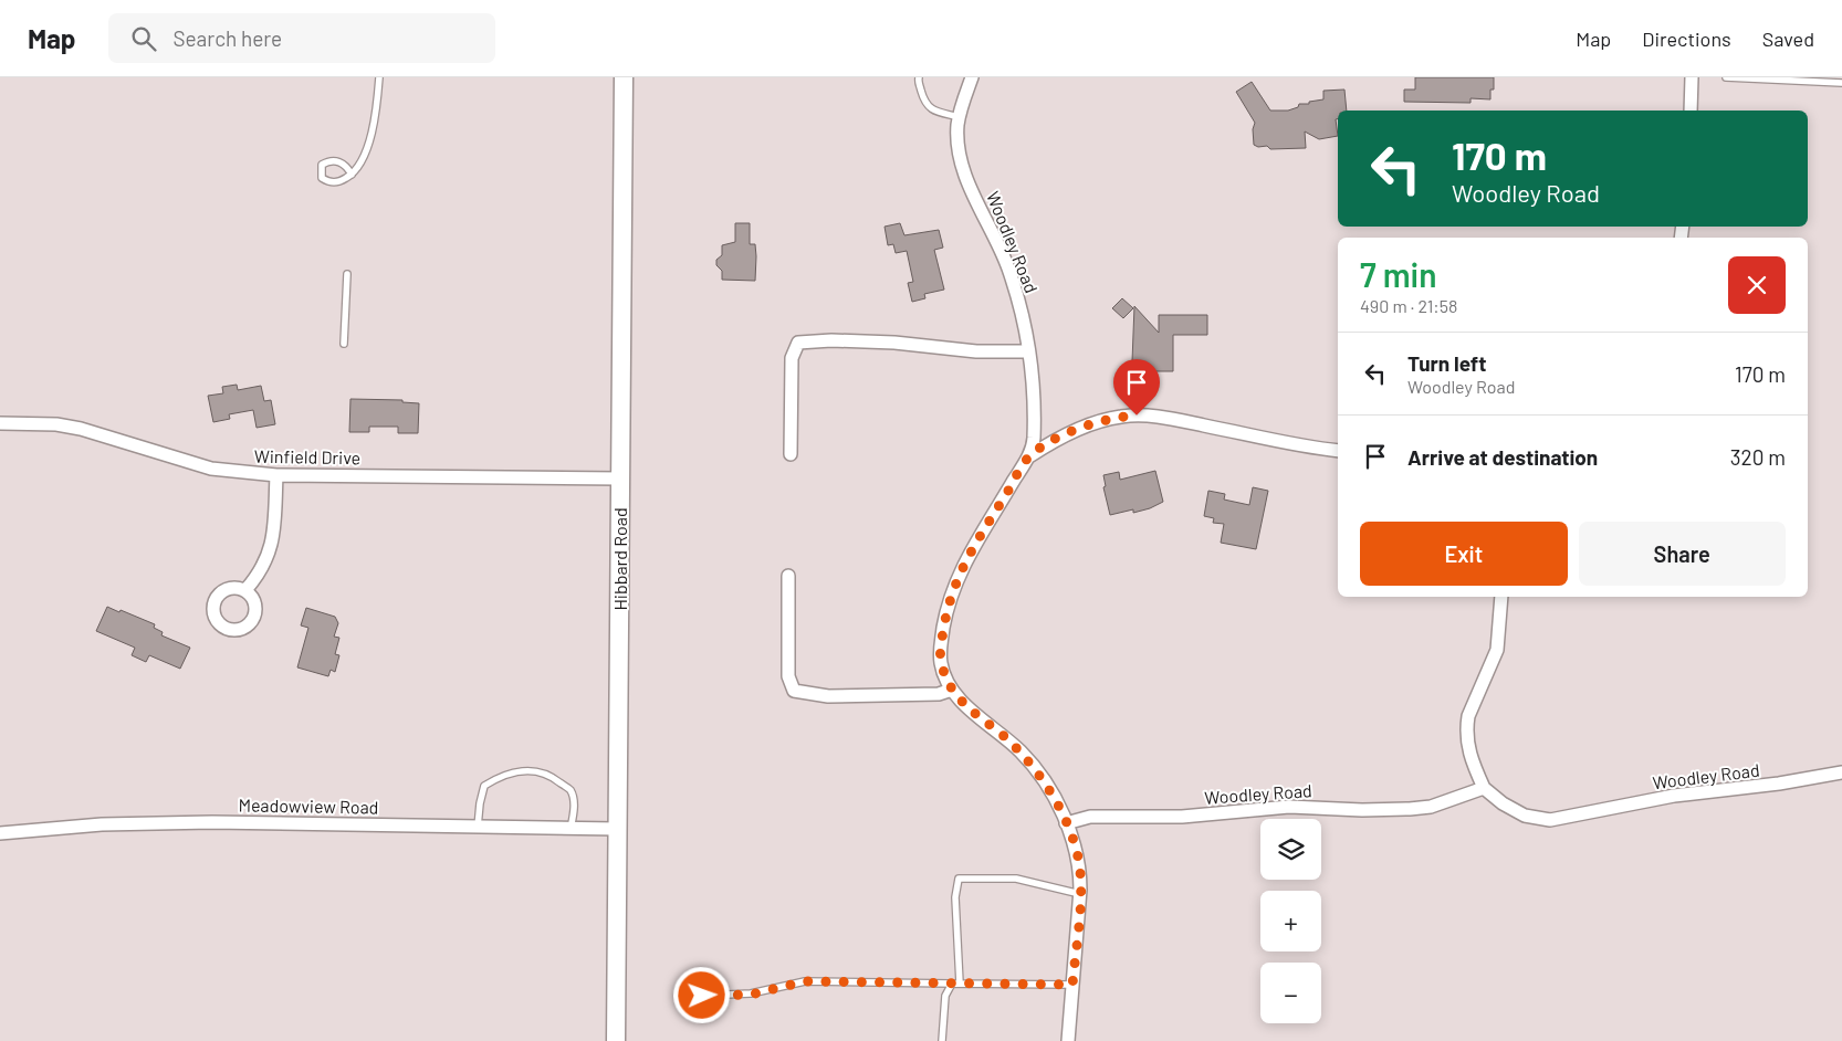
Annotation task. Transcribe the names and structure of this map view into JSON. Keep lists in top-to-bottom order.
{
  "streets": {
    "street": [
      "Woodley Road",
      "Winfield Drive",
      "Hibbard Road",
      "Meadowview Road"
    ]
  },
  "crossings": [
    ["Winfield Drive", "Hibbard Road"],
    ["Hibbard Road", "Meadowview Road"]
  ],
  "page": {
    "header": "Map",
    "search": "Search here",
    "nav": ["Map", "Directions", "Saved"],
    "turn": ["170 m", "Woodley Road"],
    "heading": ["7 min", "490 m · 21:58"],
    "list": [
      {
        "name": "Turn left",
        "note": "Woodley Road",
        "value": "170 m"
      },
      {
        "name": "Arrive at destination",
        "value": "320 m"
      }
    ],
    "buttons": ["Exit", "Share"],
    "map_buttons": ["+", "−"]
  }
}
